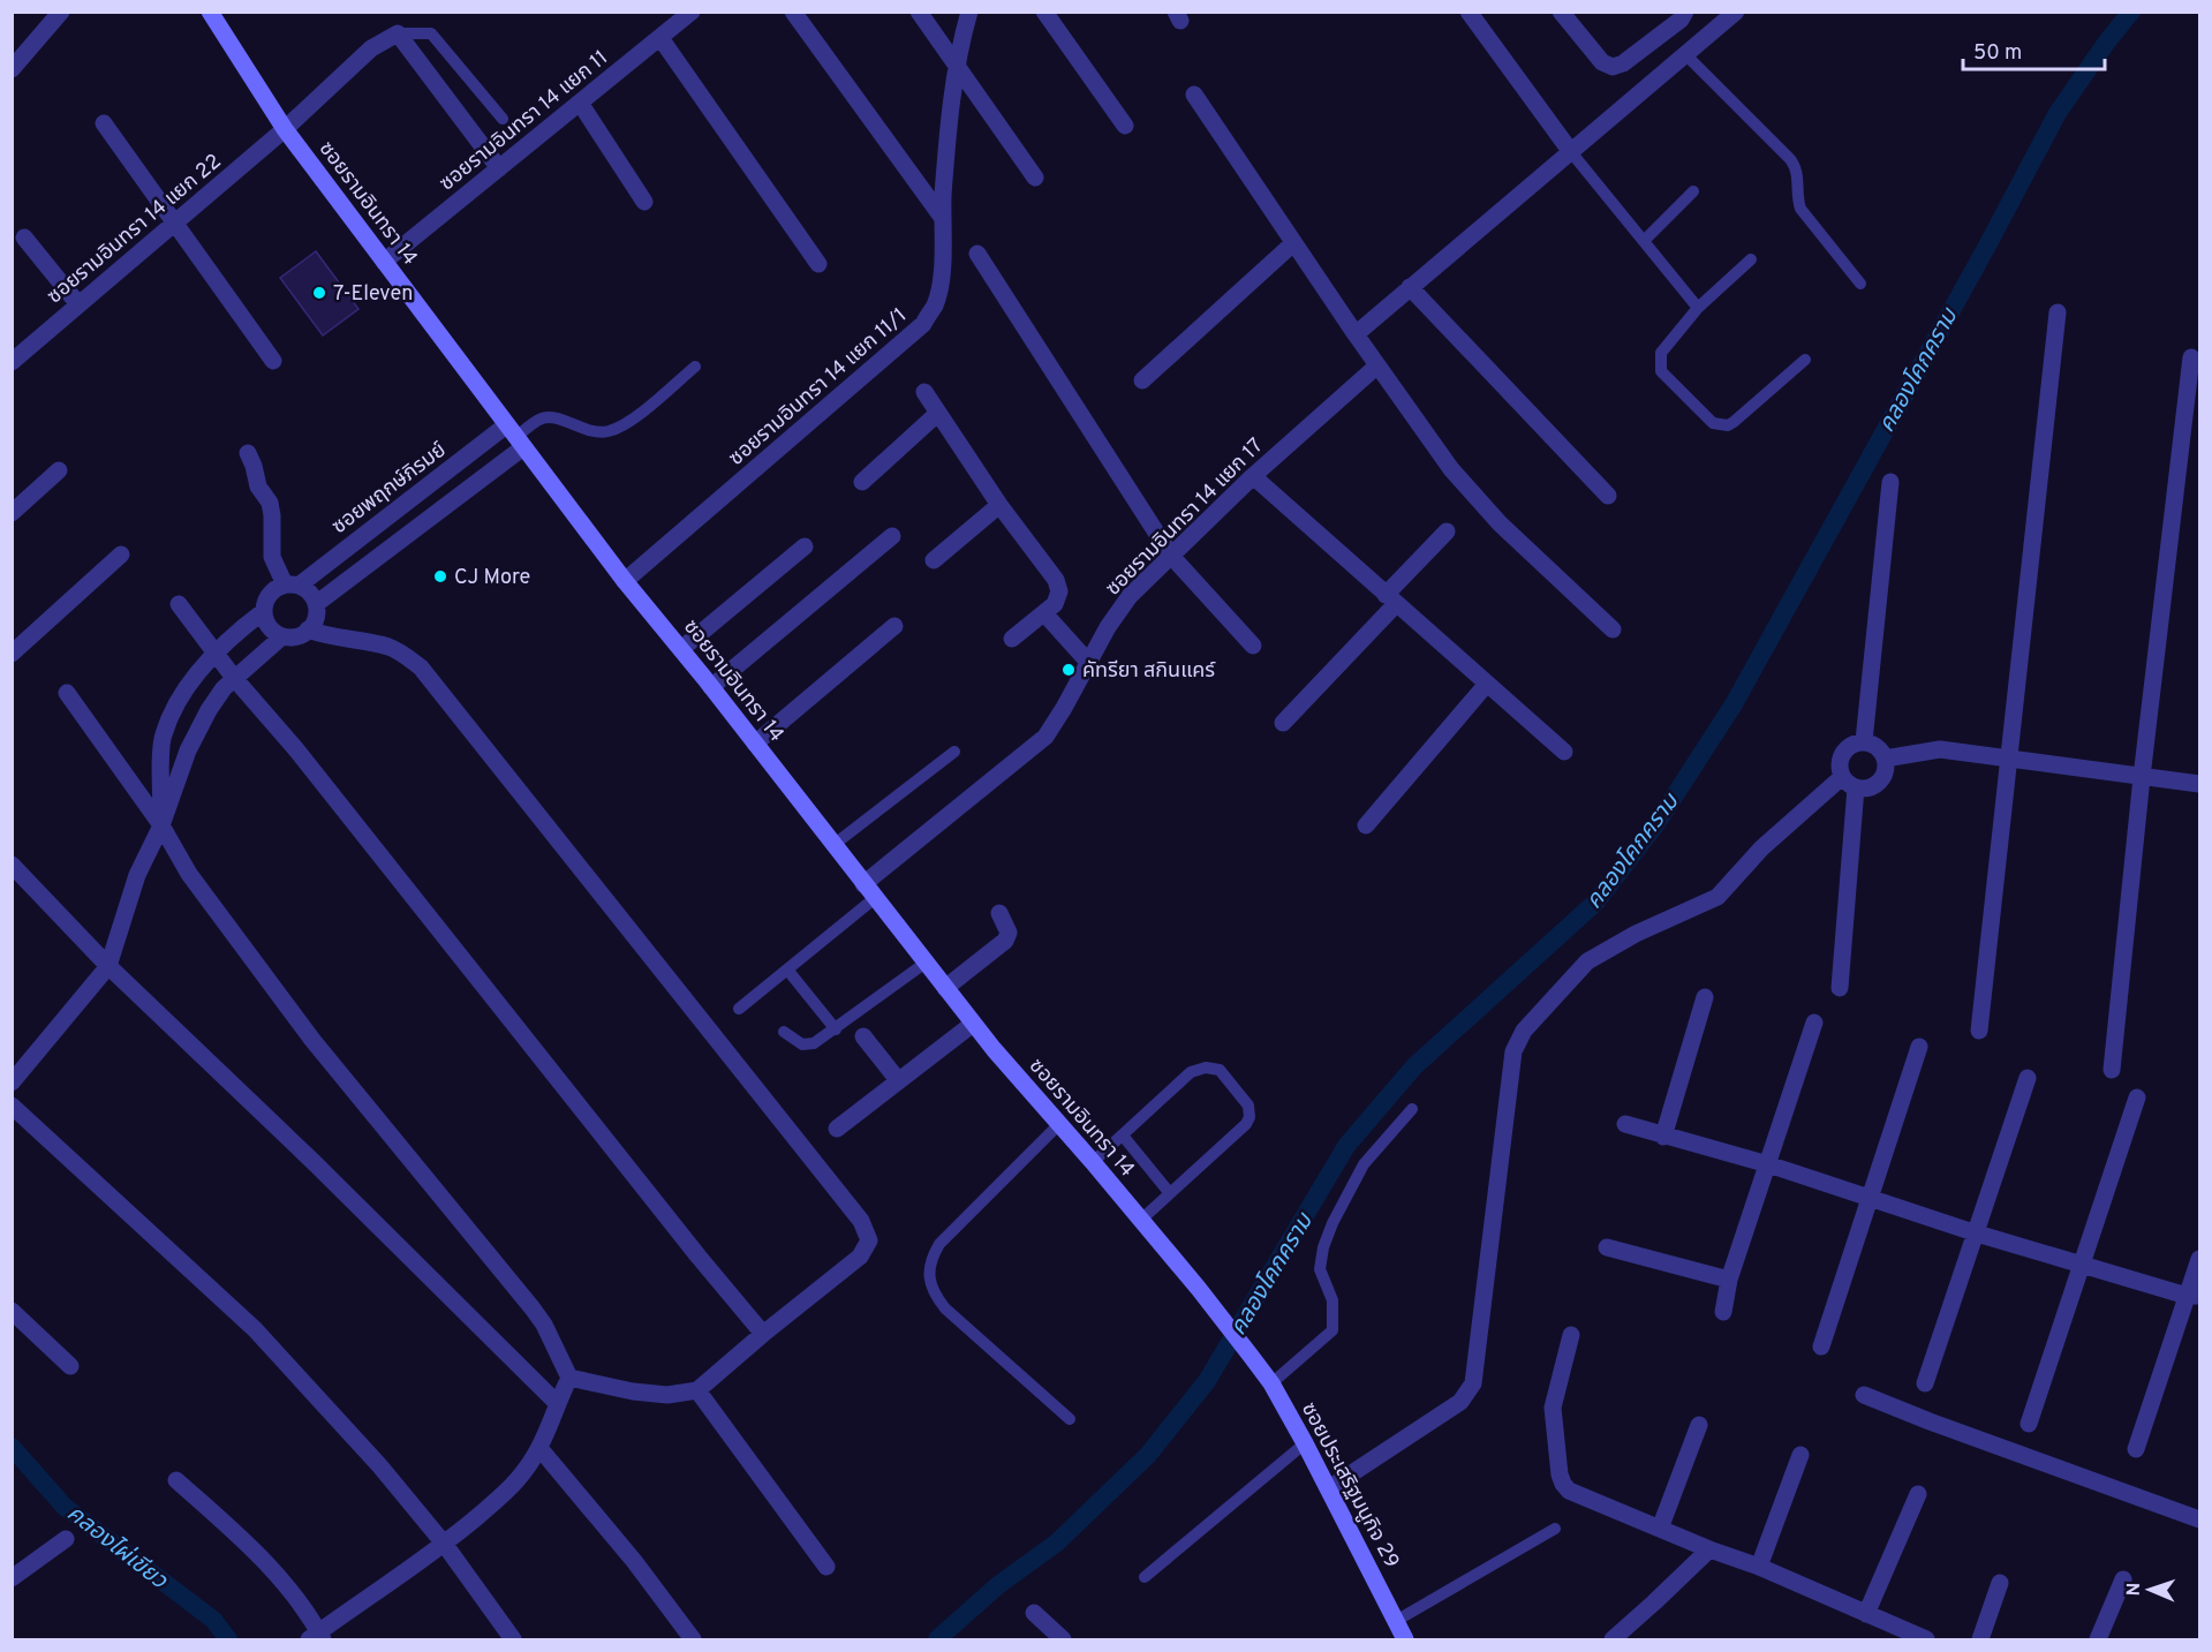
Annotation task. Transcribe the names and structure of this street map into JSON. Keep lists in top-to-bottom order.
{
  "streets": {
    "street": [
      "ซอยรามอินทรา 14 แยก 11",
      "ซอยรามอินทรา 14",
      "ซอยรามอินทรา 14 แยก 22",
      "ซอยรามอินทรา 14 แยก 11/1",
      "ซอยพฤกษ์ภิรมย์",
      "ซอยรามอินทรา 14 แยก 17",
      "ซอยประเสริฐมนูกิจ 29"
    ]
  },
  "crossings": [
    ["ซอยรามอินทรา 14 แยก 11", "ซอยรามอินทรา 14"],
    ["ซอยรามอินทรา 14", "ซอยรามอินทรา 14 แยก 22"],
    ["ซอยรามอินทรา 14", "ซอยรามอินทรา 14 แยก 11/1"],
    ["ซอยรามอินทรา 14", "ซอยพฤกษ์ภิรมย์"],
    ["ซอยรามอินทรา 14", "ซอยรามอินทรา 14 แยก 17"],
    ["ซอยรามอินทรา 14", "ซอยประเสริฐมนูกิจ 29"]
  ],
  "water": ["คลองโคกคราม", "คลองไผ่เขียว"],
  "places": ["7-Eleven", "CJ More", "คัทรียา สกินแคร์"],
  "scale_bar": "50 m",
  "north": "left"
}
